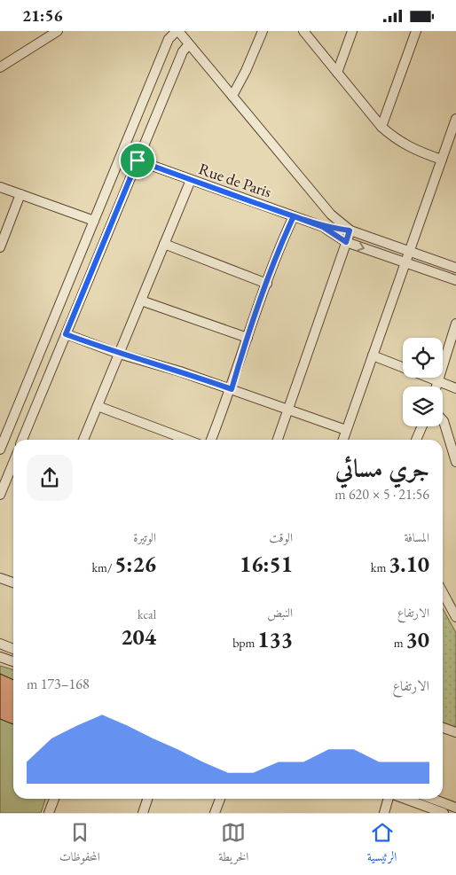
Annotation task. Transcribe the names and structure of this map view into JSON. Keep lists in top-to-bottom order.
{
  "streets": {
    "street": ["Rue de Paris"]
  },
  "page": {
    "status": "21:56",
    "heading": ["جري مسائي", "21:56 · 5 × 620 m"],
    "stats": [
      ["المسافة", "3.10 km"],
      ["الوقت", "16:51"],
      ["الوتيرة", "5:26 /km"],
      ["الارتفاع", "30 m"],
      ["النبض", "133 bpm"],
      ["kcal", "204"]
    ],
    "chart": ["الارتفاع", "168–173 m"],
    "tabs": ["الرئيسية", "الخريطة", "المحفوظات"]
  }
}
